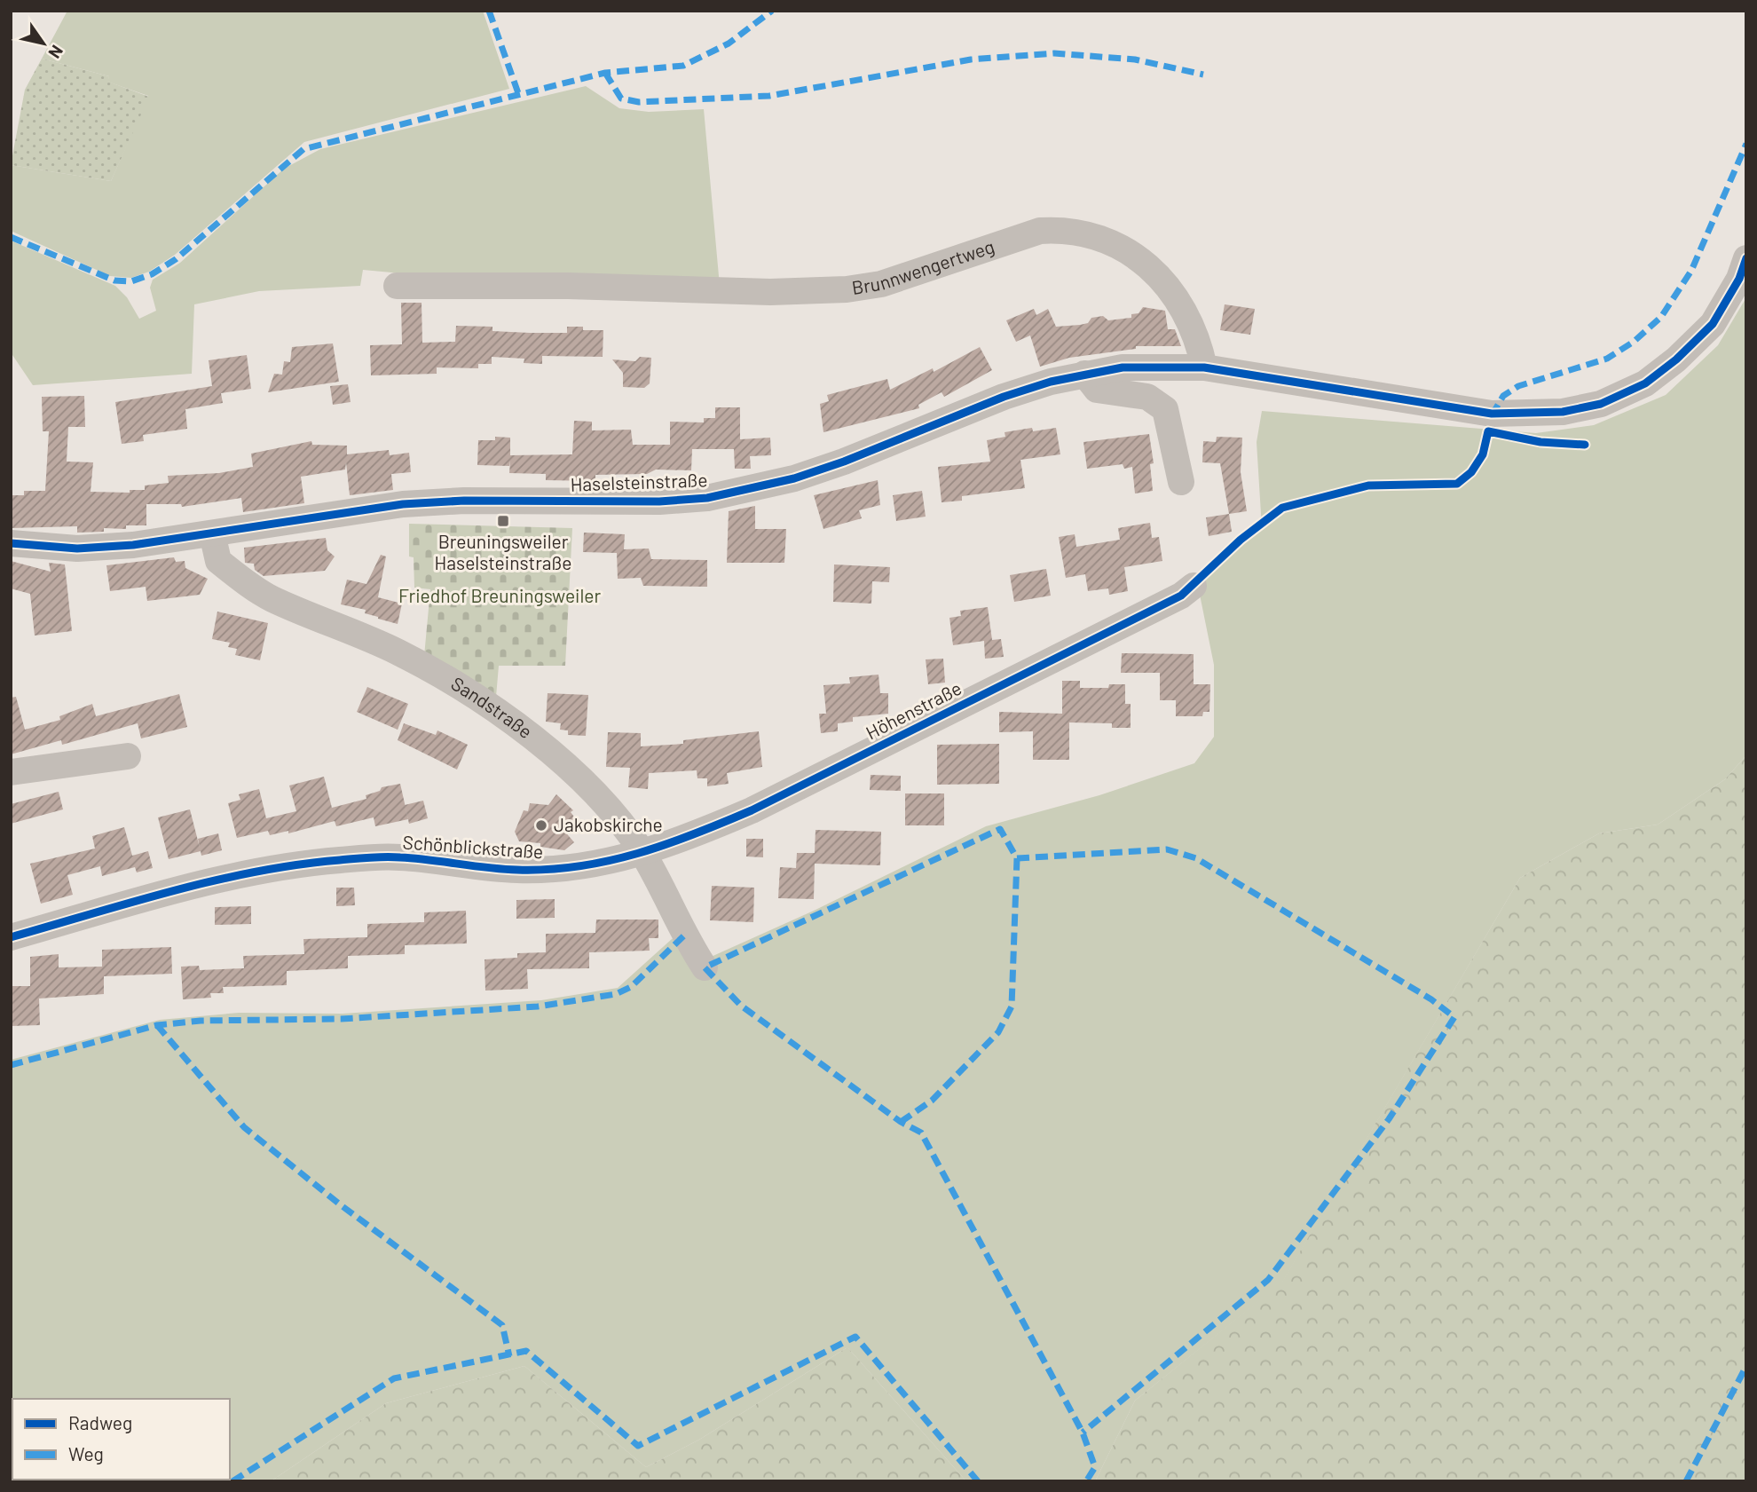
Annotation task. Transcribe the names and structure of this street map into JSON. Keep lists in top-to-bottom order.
{
  "streets": {
    "street": [
      "Brunnwengertweg",
      "Haselsteinstraße",
      "Sandstraße",
      "Höhenstraße",
      "Schönblickstraße"
    ]
  },
  "crossings": [
    ["Brunnwengertweg", "Haselsteinstraße"],
    ["Haselsteinstraße", "Sandstraße"],
    ["Sandstraße", "Höhenstraße"],
    ["Sandstraße", "Schönblickstraße"],
    ["Höhenstraße", "Schönblickstraße"]
  ],
  "parks": ["Friedhof Breuningsweiler"],
  "places": {
    "transit": ["Breuningsweiler Haselsteinstraße"],
    "other": ["Jakobskirche"]
  },
  "legend": ["Radweg", "Weg"],
  "north": "bottom right"
}
